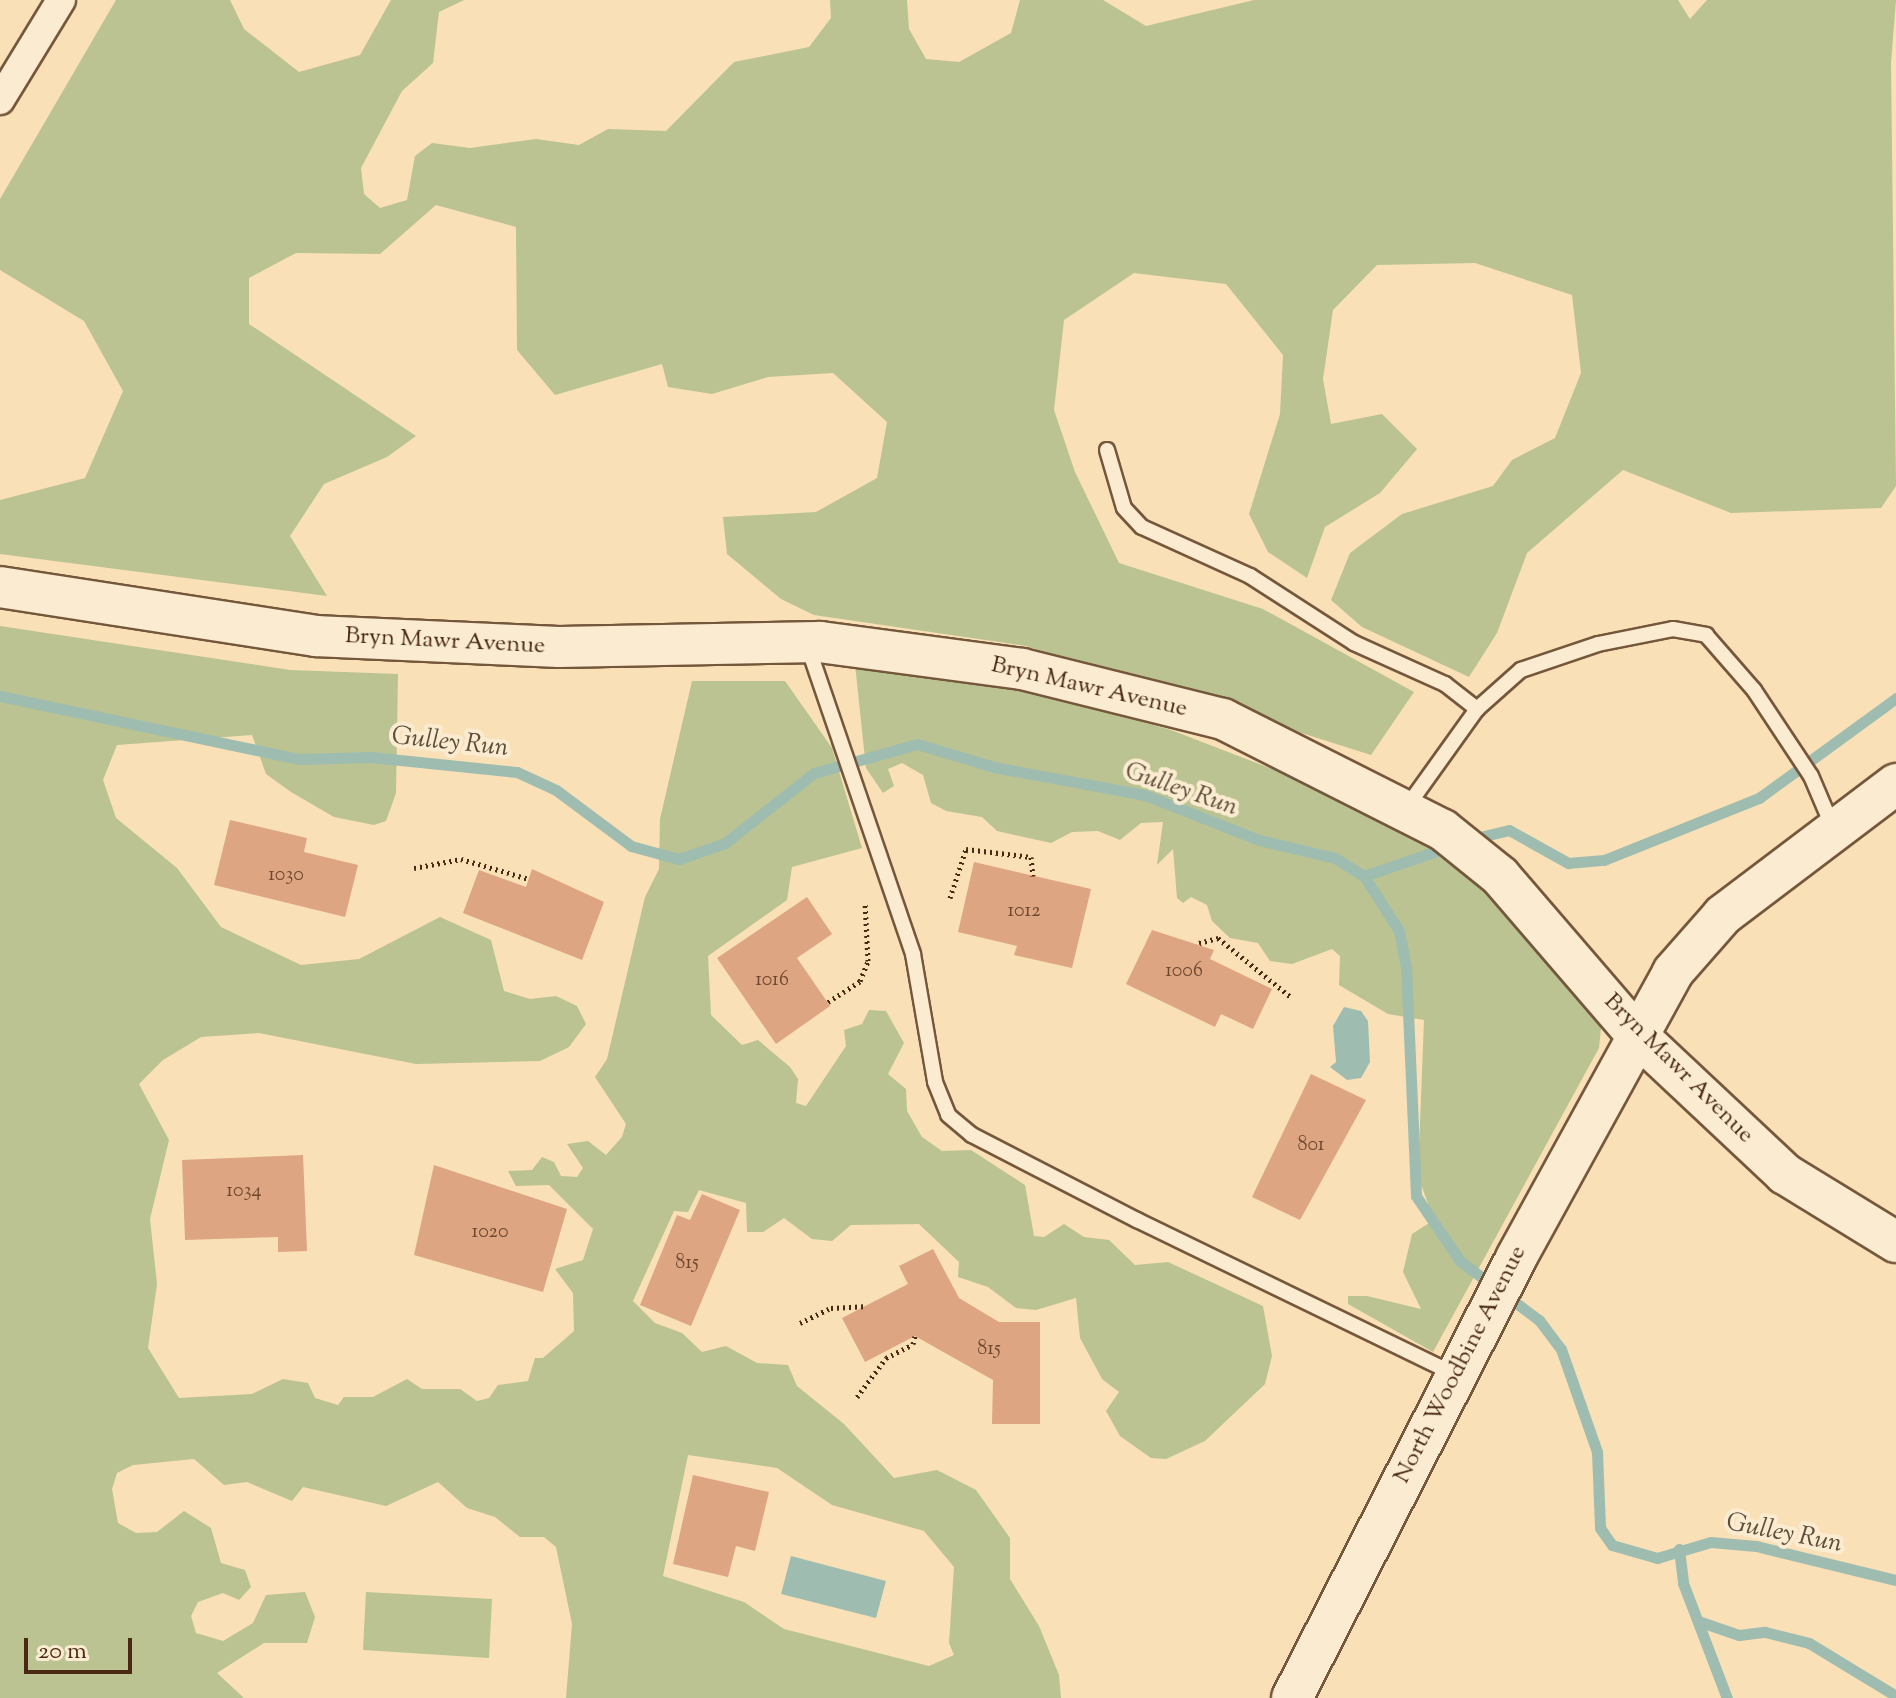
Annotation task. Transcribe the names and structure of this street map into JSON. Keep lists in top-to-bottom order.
{
  "streets": {
    "street": ["Bryn Mawr Avenue", "North Woodbine Avenue"]
  },
  "crossings": [
    ["Bryn Mawr Avenue", "North Woodbine Avenue"]
  ],
  "water": ["Gulley Run"],
  "house_numbers": [
    "1030",
    "1012",
    "1006",
    "1016",
    "801",
    "1034",
    "1020",
    "815",
    "815"
  ],
  "scale_bar": "20 m"
}
